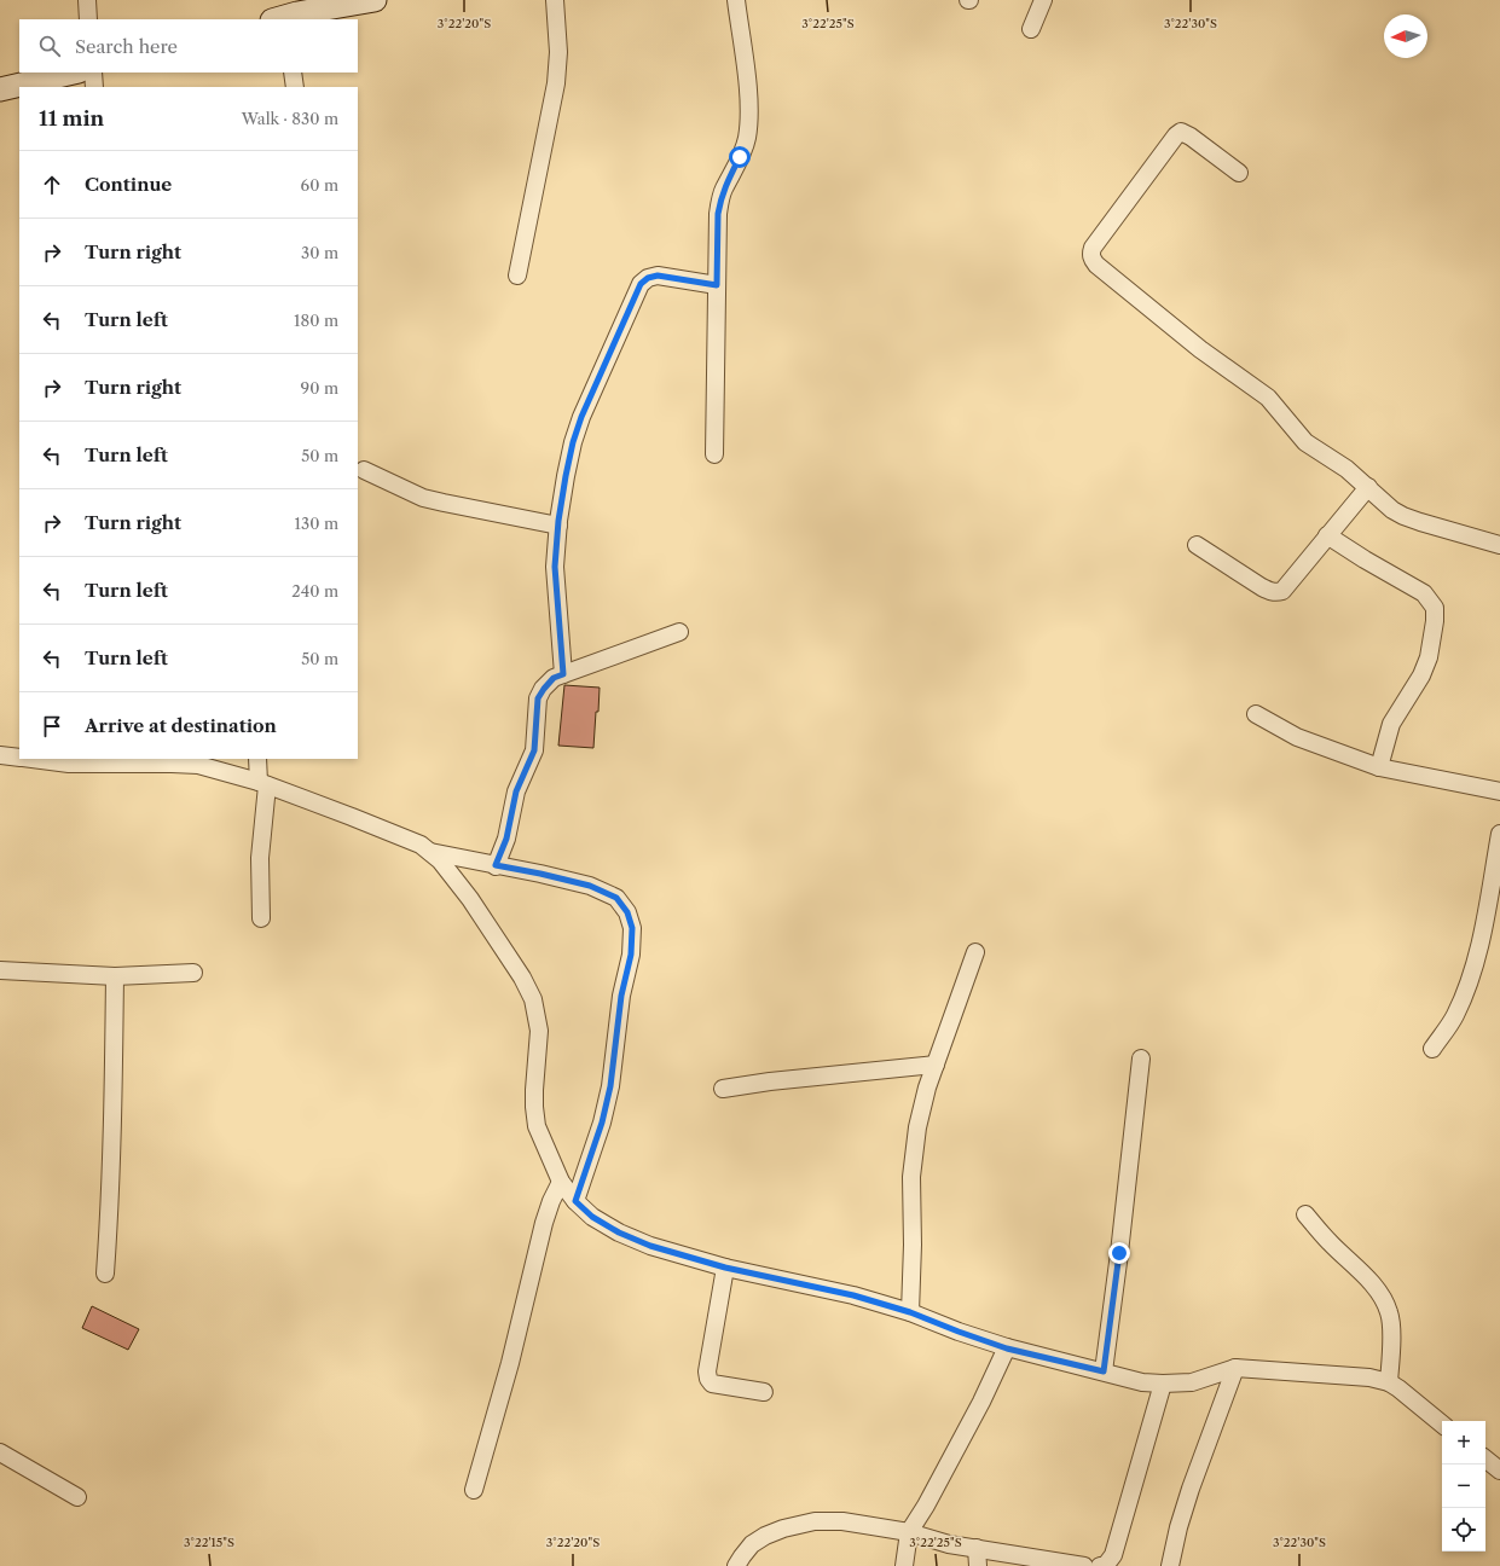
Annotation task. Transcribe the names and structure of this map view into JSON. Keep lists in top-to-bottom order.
{
  "north": "left",
  "page": {
    "search": "Search here",
    "heading": ["11 min", "Walk · 830 m"],
    "list": [
      ["Continue", "60 m"],
      ["Turn right", "30 m"],
      ["Turn left", "180 m"],
      ["Turn right", "90 m"],
      ["Turn left", "50 m"],
      ["Turn right", "130 m"],
      ["Turn left", "240 m"],
      ["Turn left", "50 m"],
      "Arrive at destination"
    ],
    "map_buttons": ["+", "−"]
  },
  "coordinates": [
    "3°22'20\"S",
    "3°22'25\"S",
    "3°22'30\"S",
    "3°22'15\"S"
  ]
}
